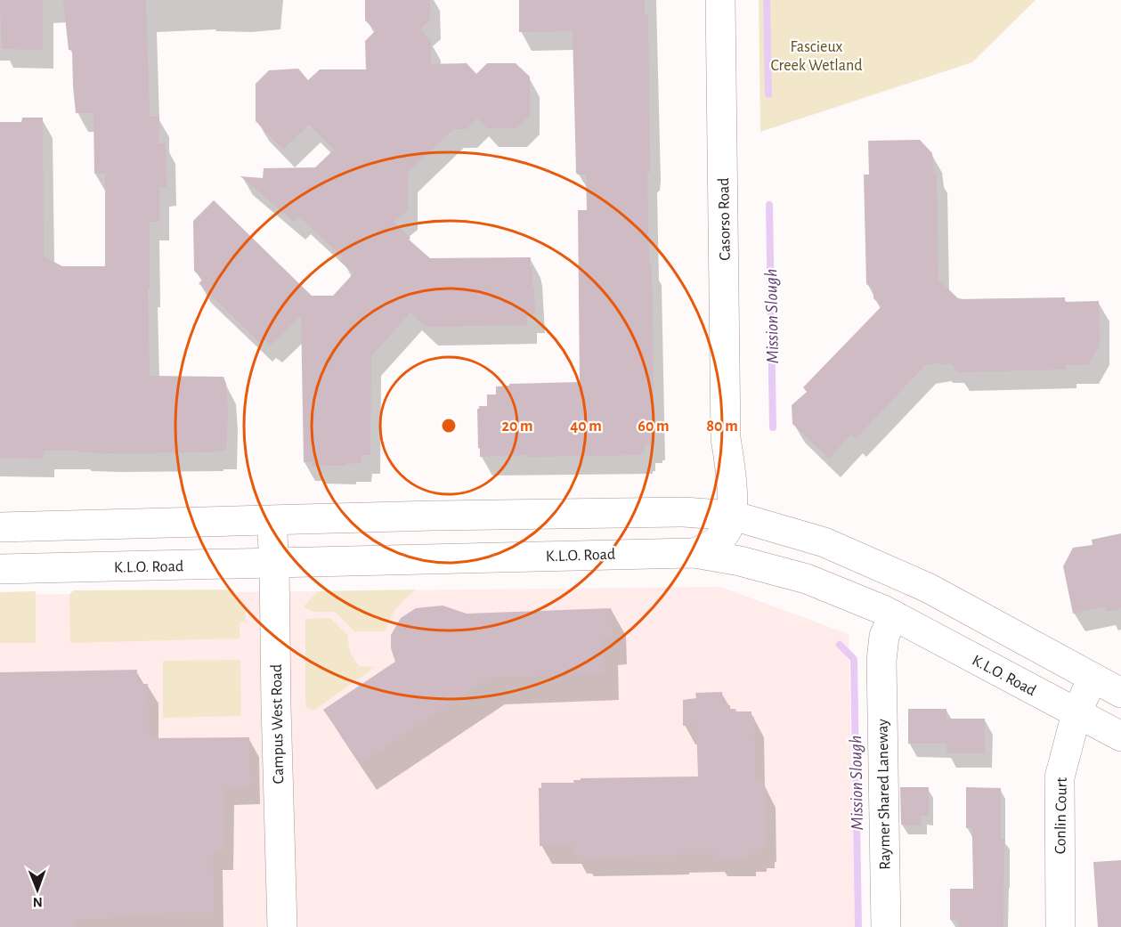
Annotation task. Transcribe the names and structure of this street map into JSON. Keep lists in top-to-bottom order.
{
  "streets": {
    "main road": [
      "Casorso Road",
      "K.L.O. Road",
      "Campus West Road",
      "Raymer Shared Laneway",
      "Conlin Court"
    ]
  },
  "crossings": [
    ["K.L.O. Road", "Campus West Road"],
    ["K.L.O. Road", "Raymer Shared Laneway"],
    ["K.L.O. Road", "Conlin Court"]
  ],
  "water": ["Mission Slough"],
  "parks": ["Fascieux Creek Wetland"],
  "north": "bottom",
  "rings": [
    "20 m",
    "40 m",
    "60 m",
    "80 m"
  ]
}
